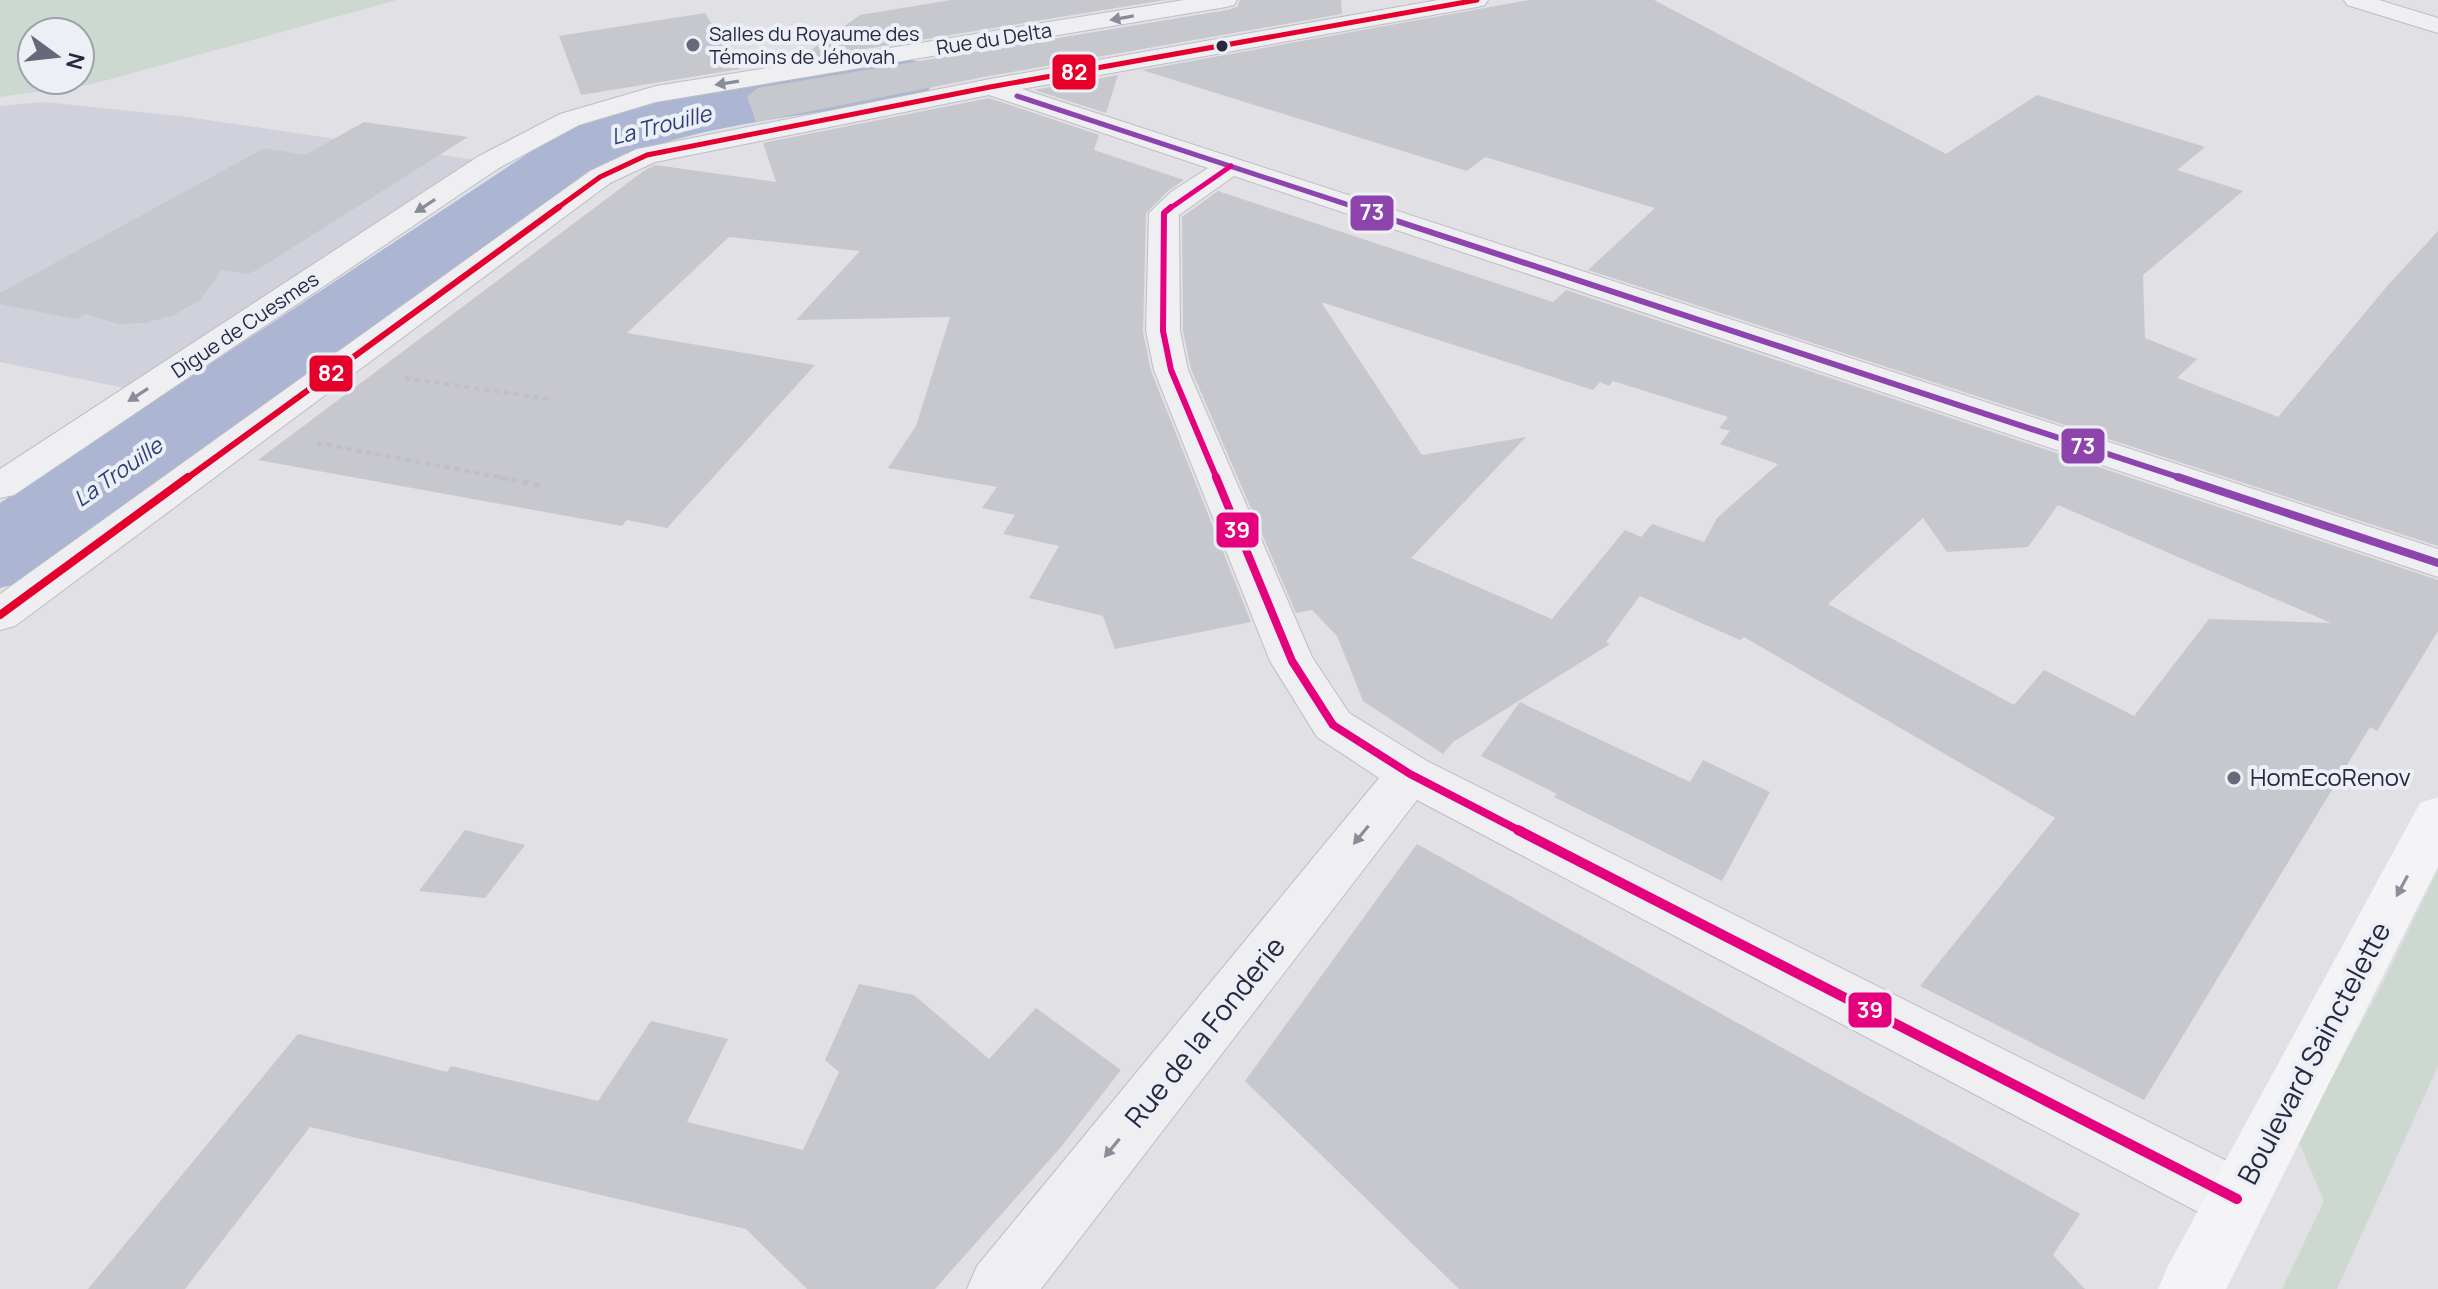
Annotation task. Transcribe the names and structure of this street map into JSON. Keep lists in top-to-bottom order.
{
  "streets": {
    "street": [
      "Rue du Delta",
      "Digue de Cuesmes",
      "Rue de la Fonderie",
      "Boulevard Sainctelette"
    ]
  },
  "crossings": [
    ["Rue du Delta", "Digue de Cuesmes"]
  ],
  "one_way": ["Rue de la Fonderie", "Boulevard Sainctelette"],
  "water": ["La Trouille"],
  "places": ["Salles du Royaume des Témoins de Jéhovah", "HomEcoRenov"],
  "lines": ["transit line 82", "transit line 73", "transit line 39"],
  "north": "right"
}
